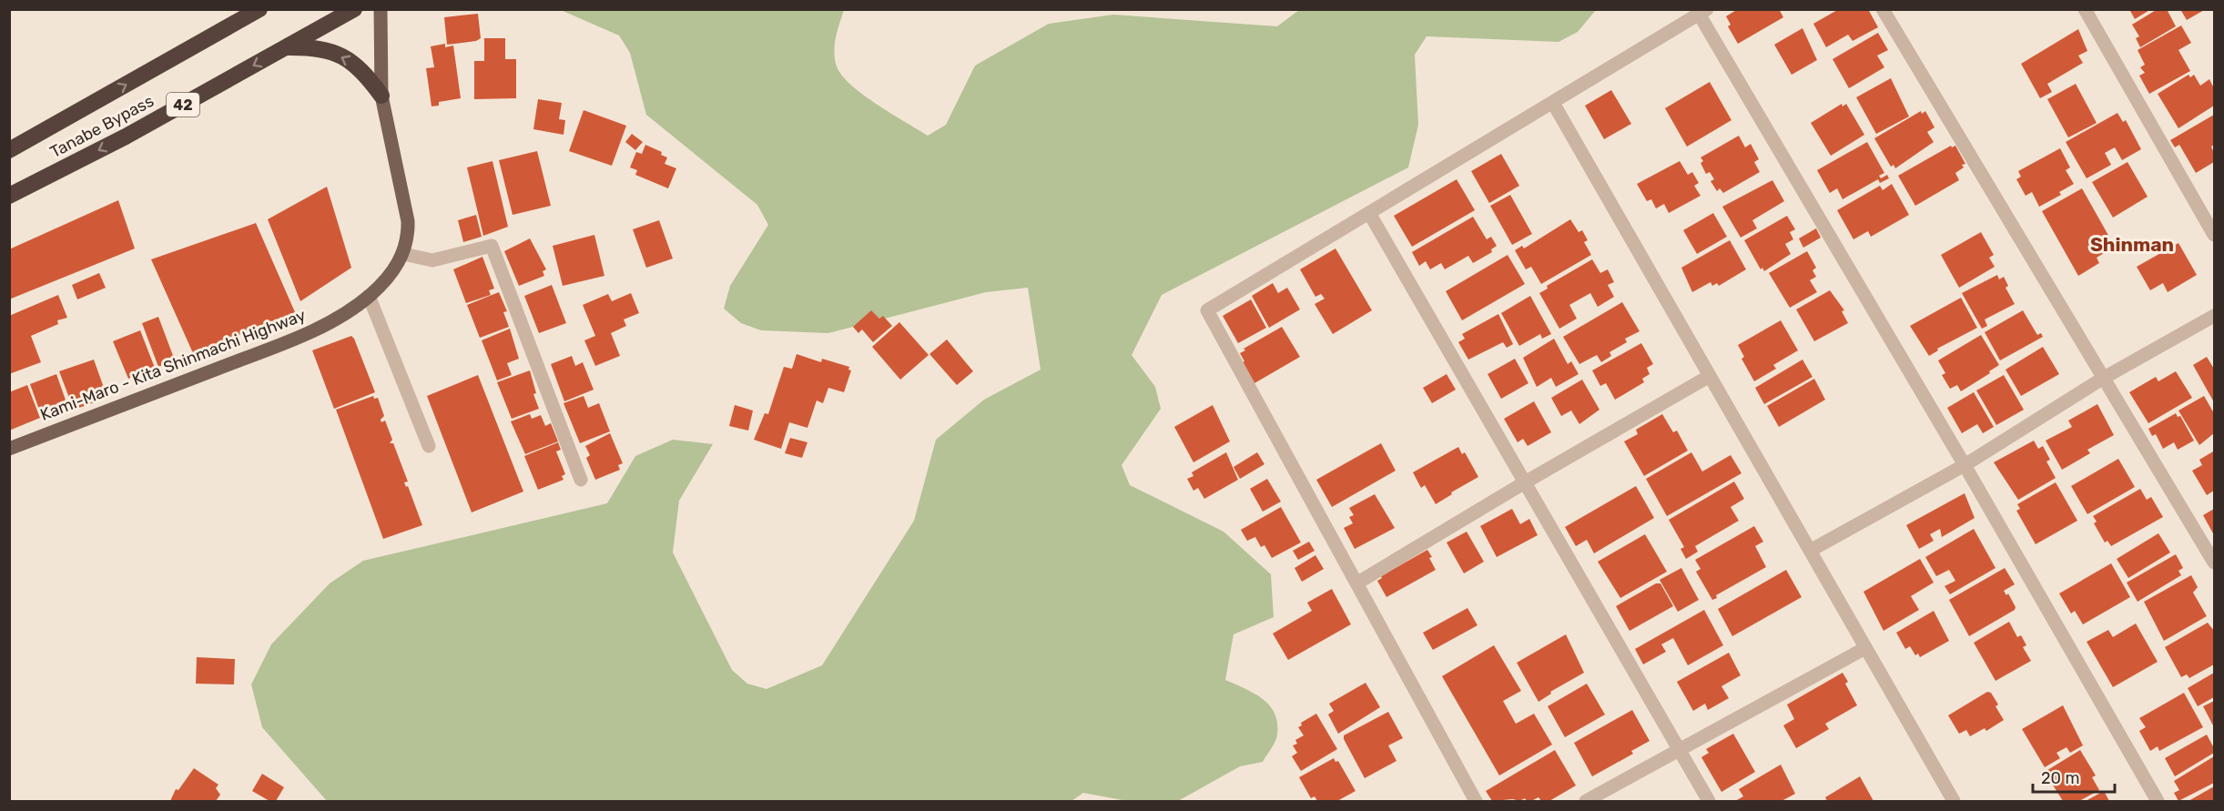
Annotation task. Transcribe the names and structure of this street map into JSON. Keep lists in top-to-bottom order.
{
  "streets": {
    "highway": ["42", "Tanabe Bypass"],
    "main road": ["Kami-Maro - Kita Shinmachi Highway"]
  },
  "districts": ["Shinman"],
  "scale_bar": "20 m"
}
